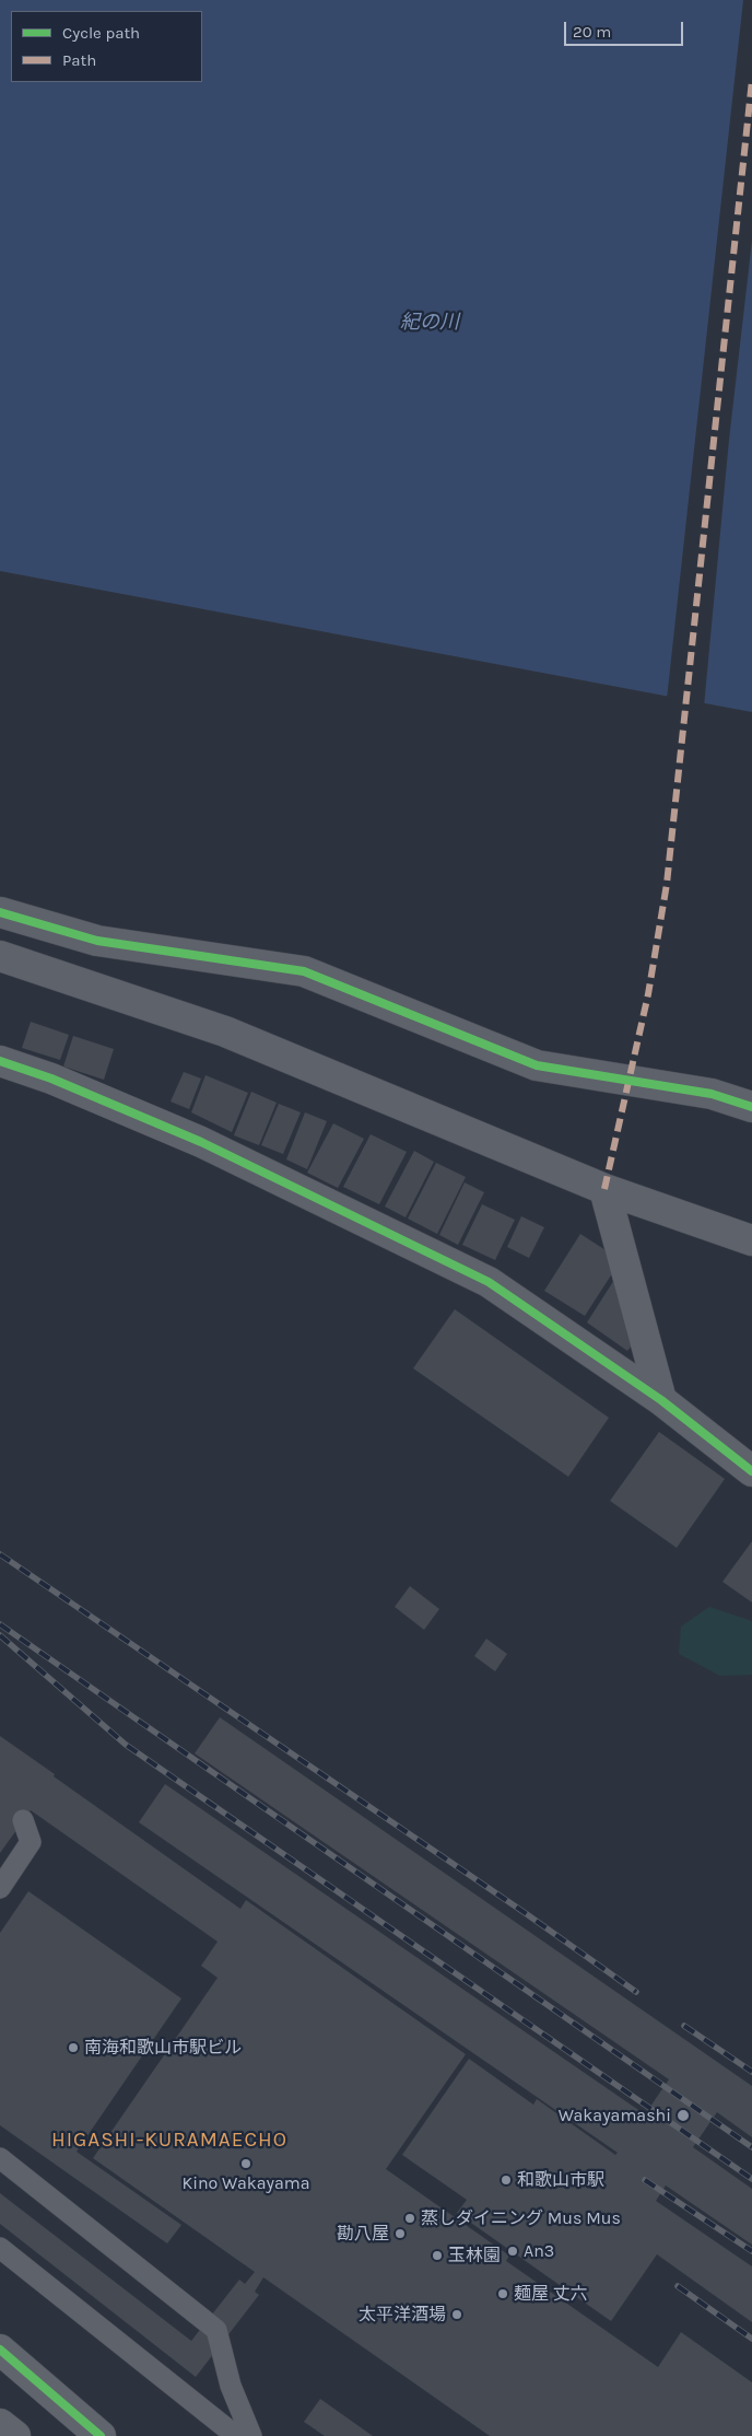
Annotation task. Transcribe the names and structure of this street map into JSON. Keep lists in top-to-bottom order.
{
  "districts": ["HIGASHI-KURAMAECHO"],
  "water": ["紀の川"],
  "places": [
    "南海和歌山市駅ビル",
    "Wakayamashi",
    "Kino Wakayama",
    "和歌山市駅",
    "蒸しダイニング Mus Mus",
    "勘八屋",
    "An3",
    "玉林園",
    "麺屋 丈六",
    "太平洋酒場"
  ],
  "legend": ["Cycle path", "Path"],
  "scale_bar": "20 m"
}
